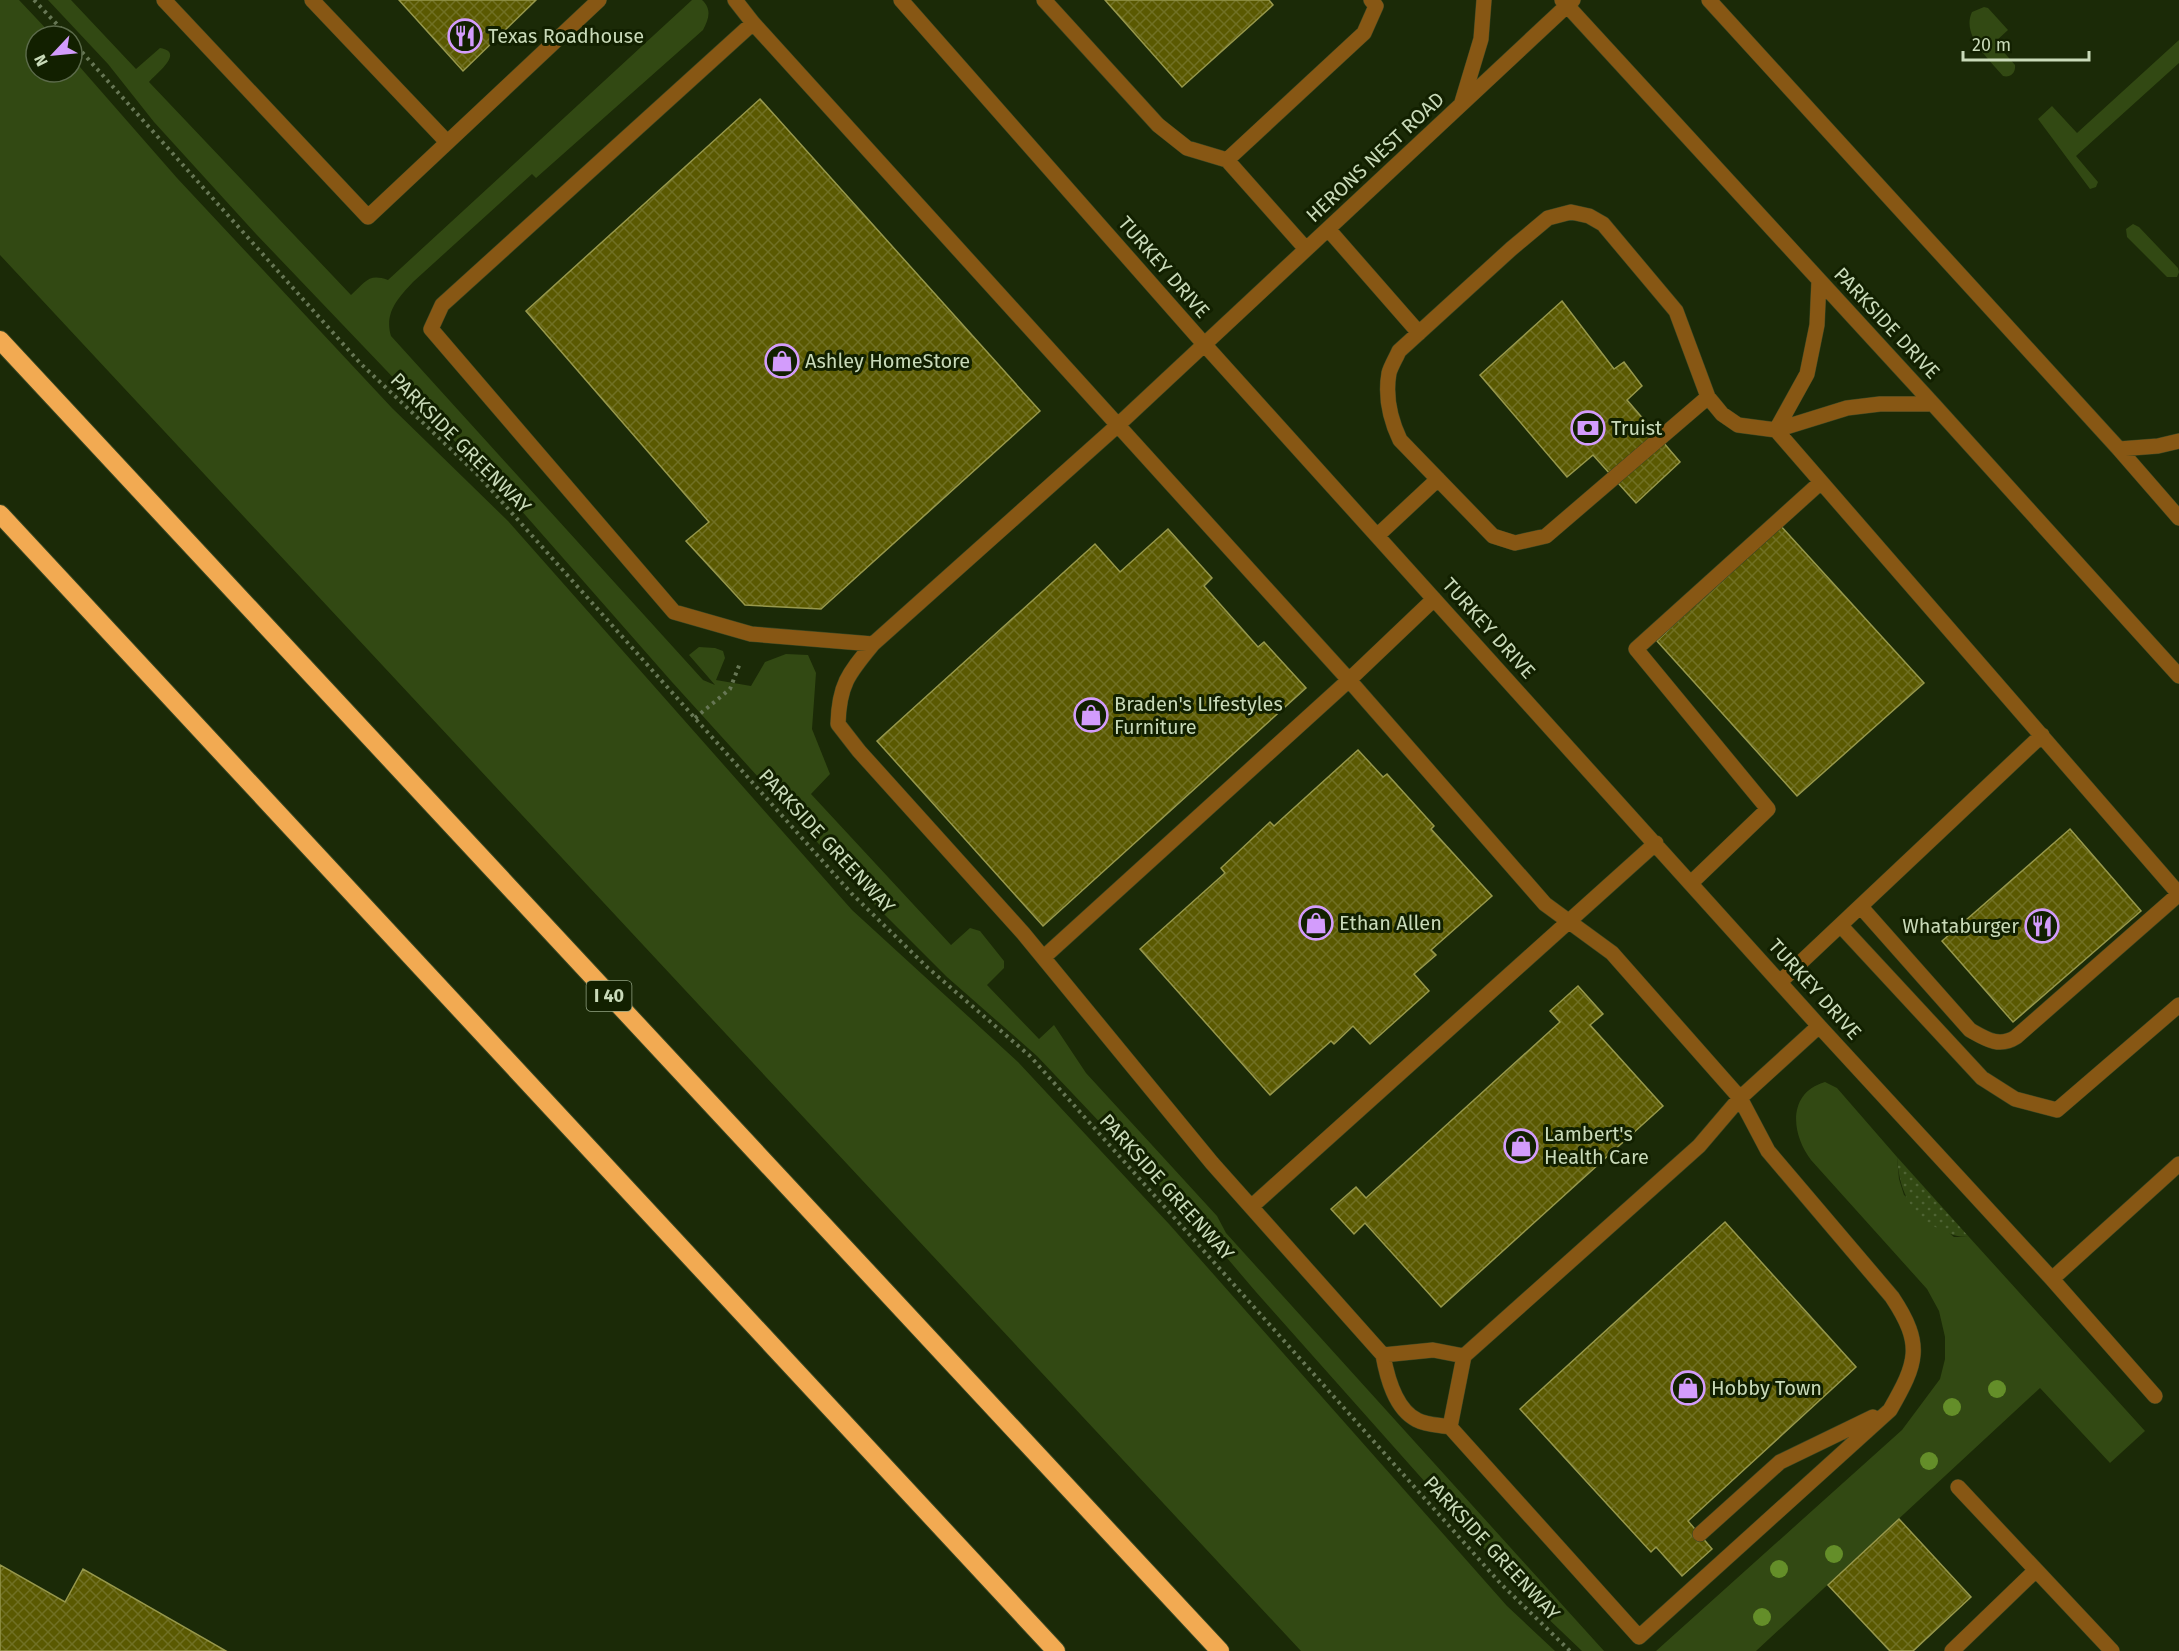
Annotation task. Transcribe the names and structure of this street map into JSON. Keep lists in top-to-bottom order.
{
  "streets": {
    "highway": ["I 40"],
    "street": ["HERONS NEST ROAD", "TURKEY DRIVE", "PARKSIDE DRIVE"],
    "path": ["PARKSIDE GREENWAY"]
  },
  "crossings": [
    ["HERONS NEST ROAD", "TURKEY DRIVE"],
    ["HERONS NEST ROAD", "PARKSIDE DRIVE"]
  ],
  "places": {
    "restaurant": ["Texas Roadhouse", "Whataburger"],
    "shop": [
      "Ashley HomeStore",
      "Braden's LIfestyles Furniture",
      "Ethan Allen",
      "Lambert's Health Care",
      "Hobby Town"
    ],
    "bank": ["Truist"]
  },
  "scale_bar": "20 m",
  "north": "bottom left"
}
